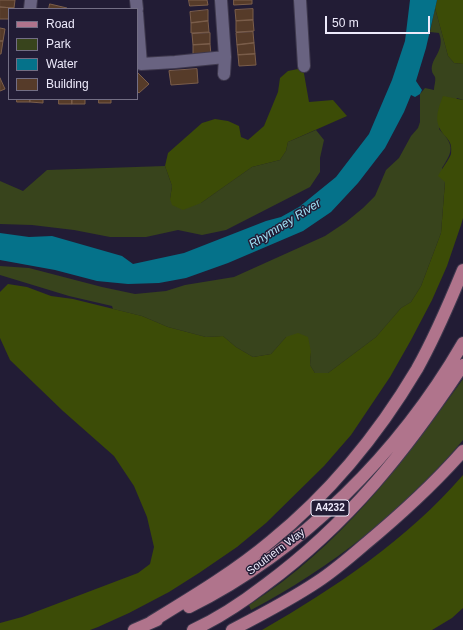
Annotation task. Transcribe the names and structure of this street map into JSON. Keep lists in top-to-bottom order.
{
  "streets": {
    "main road": ["A4232", "Southern Way"]
  },
  "water": ["Rhymney River"],
  "legend": [
    "Road",
    "Park",
    "Water",
    "Building"
  ],
  "scale_bar": "50 m"
}
